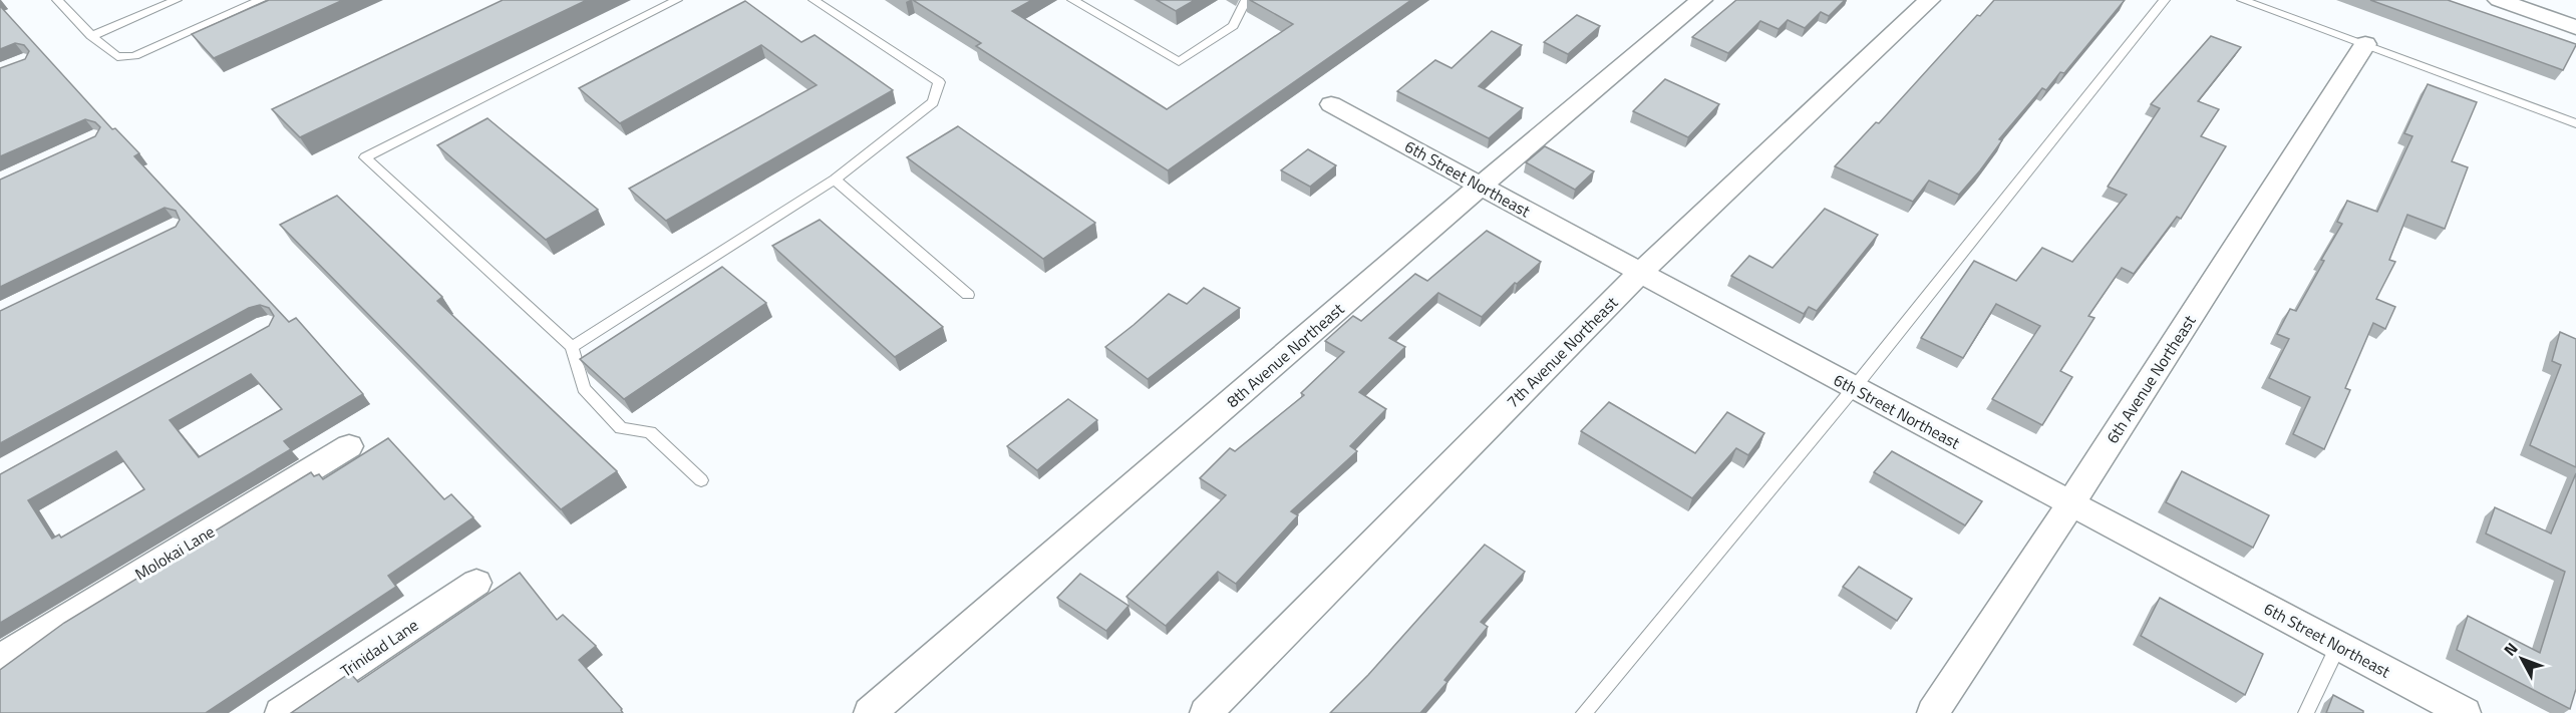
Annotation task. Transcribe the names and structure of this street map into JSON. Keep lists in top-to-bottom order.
{
  "streets": {
    "street": [
      "6th Street Northeast",
      "7th Avenue Northeast",
      "8th Avenue Northeast",
      "6th Avenue Northeast",
      "Molokai Lane",
      "Trinidad Lane"
    ]
  },
  "crossings": [
    ["6th Street Northeast", "7th Avenue Northeast"],
    ["6th Street Northeast", "8th Avenue Northeast"],
    ["6th Street Northeast", "6th Avenue Northeast"]
  ],
  "north": "top left"
}
